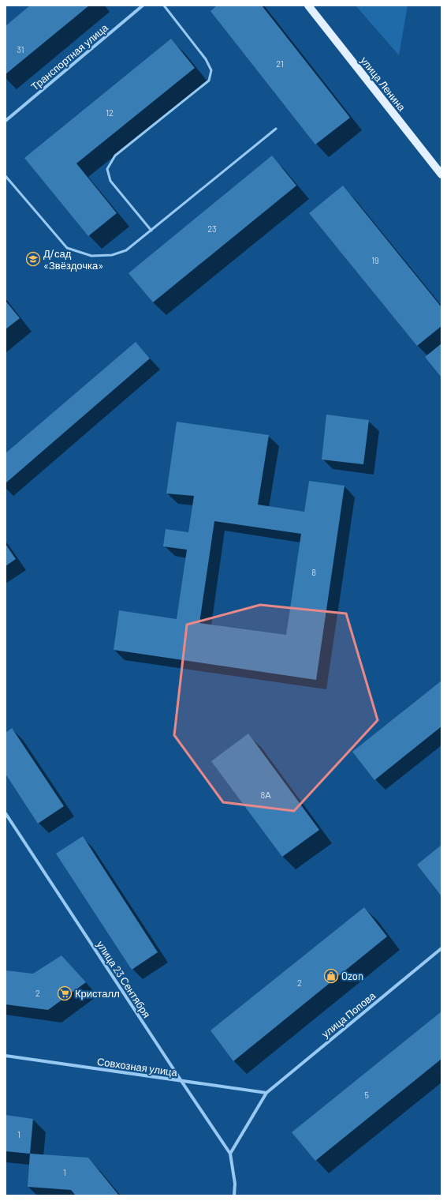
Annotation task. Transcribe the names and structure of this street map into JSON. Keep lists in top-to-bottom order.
{
  "streets": {
    "main road": ["улица Ленина"],
    "street": [
      "Транспортная улица",
      "улица 23 Сентября",
      "улица Попова",
      "Совхозная улица"
    ]
  },
  "crossings": [
    ["улица 23 Сентября", "Совхозная улица"],
    ["улица Попова", "Совхозная улица"]
  ],
  "places": {
    "school or university": ["Д/сад «Звёздочка»"],
    "shop": ["Ozon"],
    "supermarket": ["Кристалл"]
  },
  "house_numbers": [
    "31",
    "21",
    "12",
    "23",
    "19",
    "8",
    "8А",
    "2",
    "2",
    "5",
    "1",
    "1"
  ]
}
